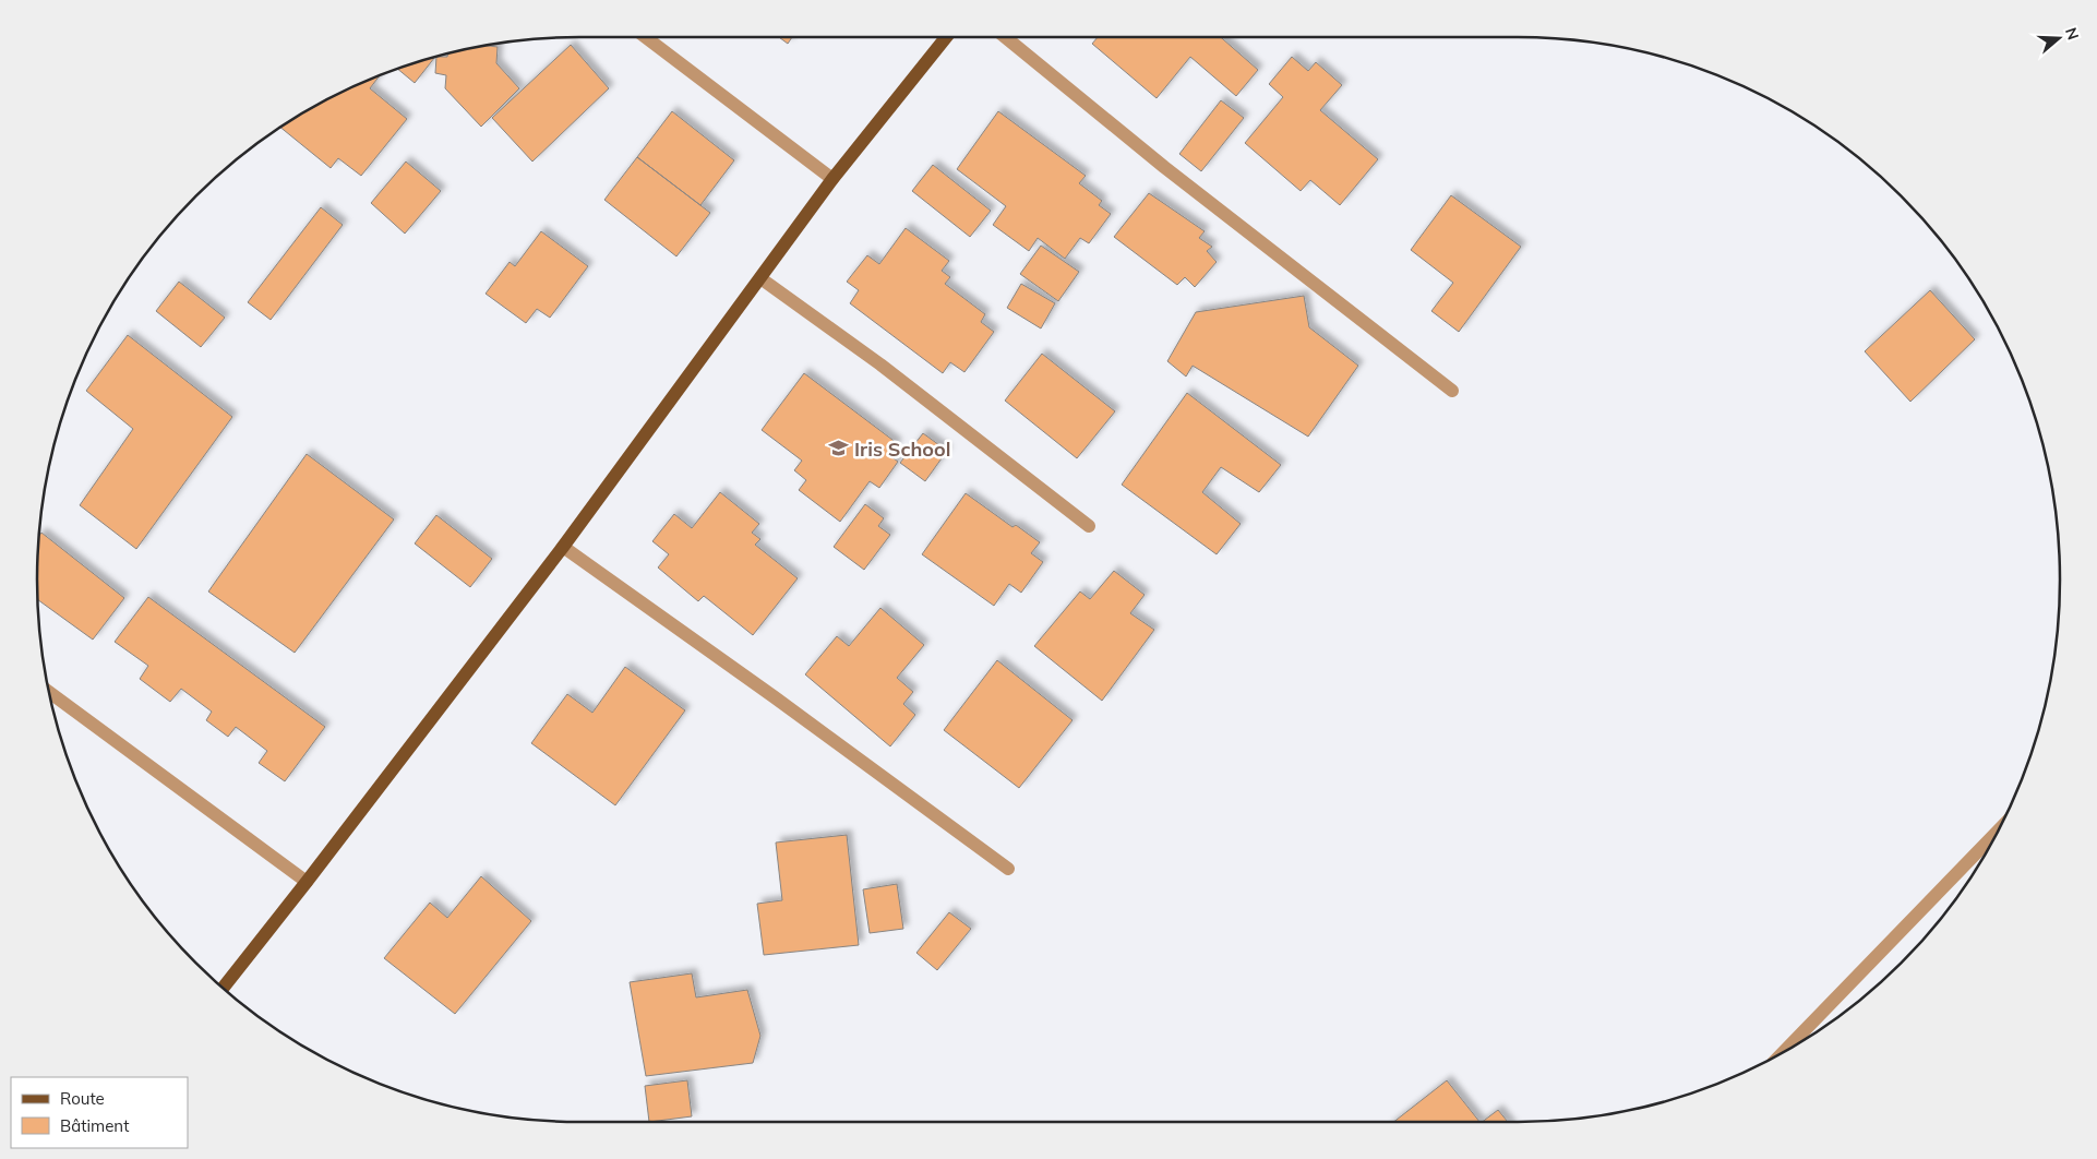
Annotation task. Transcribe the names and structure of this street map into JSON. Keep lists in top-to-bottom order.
{
  "places": {
    "school or university": ["Iris School"]
  },
  "legend": ["Route", "Bâtiment"],
  "north": "right"
}
